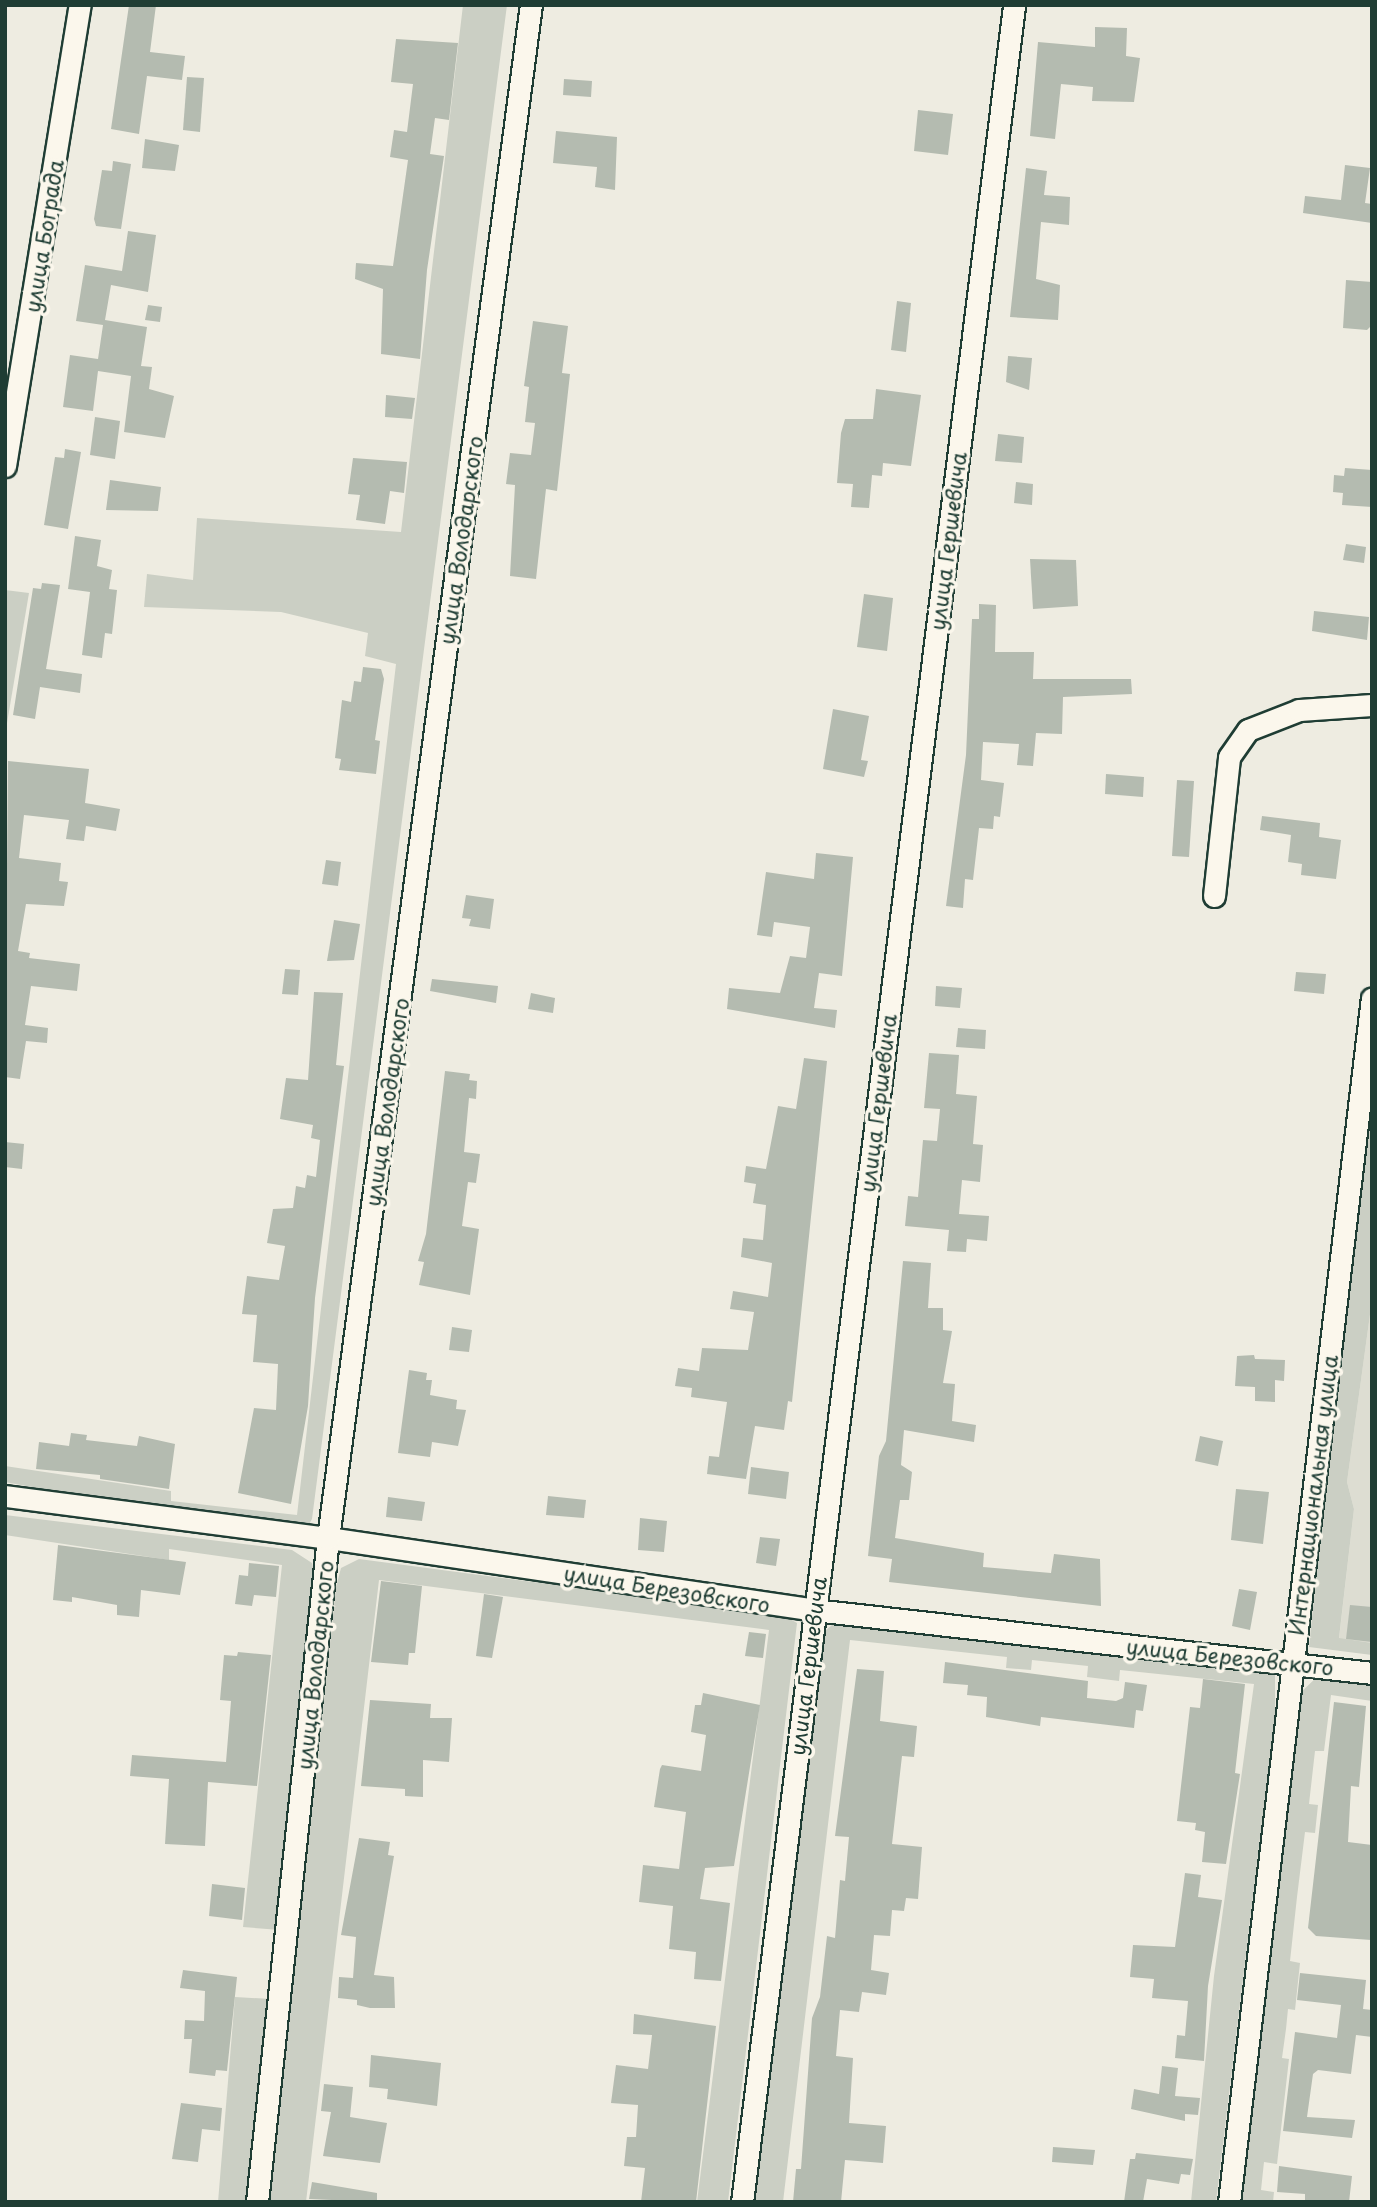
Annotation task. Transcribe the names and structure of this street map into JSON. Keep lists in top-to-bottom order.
{
  "streets": {
    "street": [
      "улица Бограда",
      "улица Володарского",
      "улица Гершевича",
      "Интернациональная улица",
      "улица Березовского"
    ]
  },
  "crossings": [
    ["улица Володарского", "улица Березовского"],
    ["улица Гершевича", "улица Березовского"],
    ["Интернациональная улица", "улица Березовского"]
  ]
}
